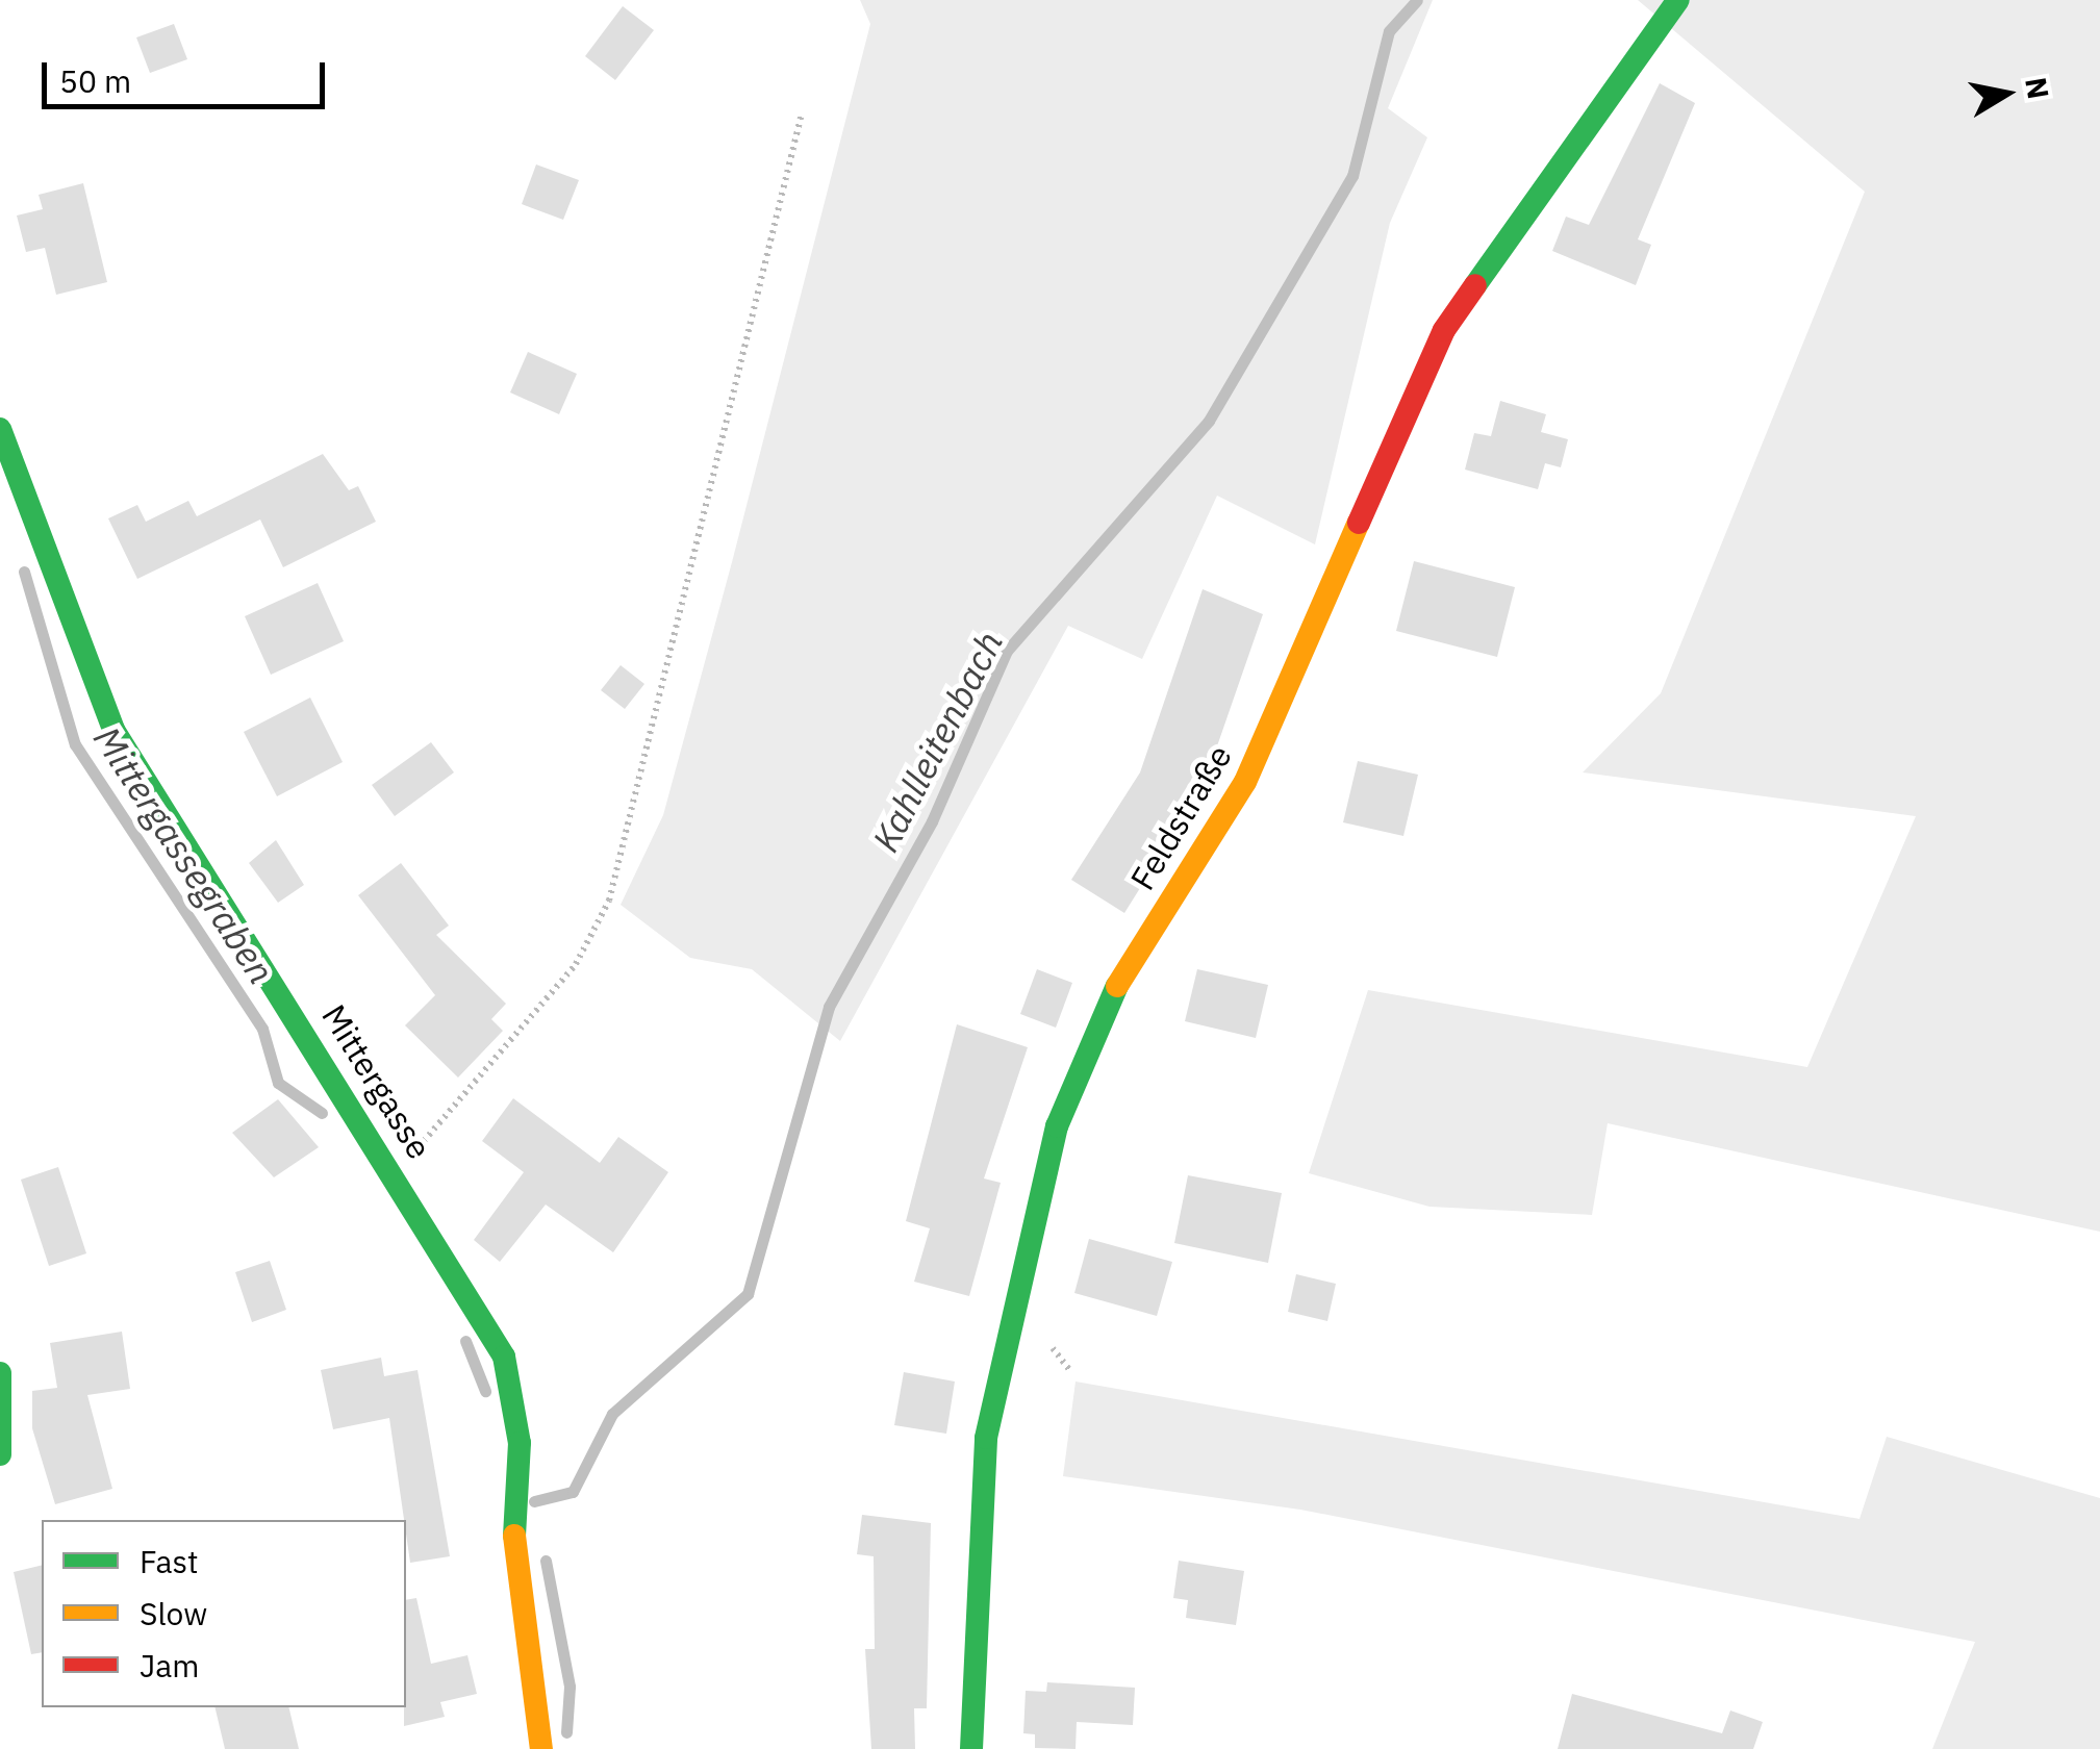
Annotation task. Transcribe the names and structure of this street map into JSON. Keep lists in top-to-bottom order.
{
  "streets": {
    "street": ["Feldstraße", "Mittergasse"]
  },
  "water": ["Kahlleitenbach", "Mittergassegraben"],
  "legend": ["Fast", "Slow", "Jam"],
  "scale_bar": "50 m",
  "north": "right"
}
